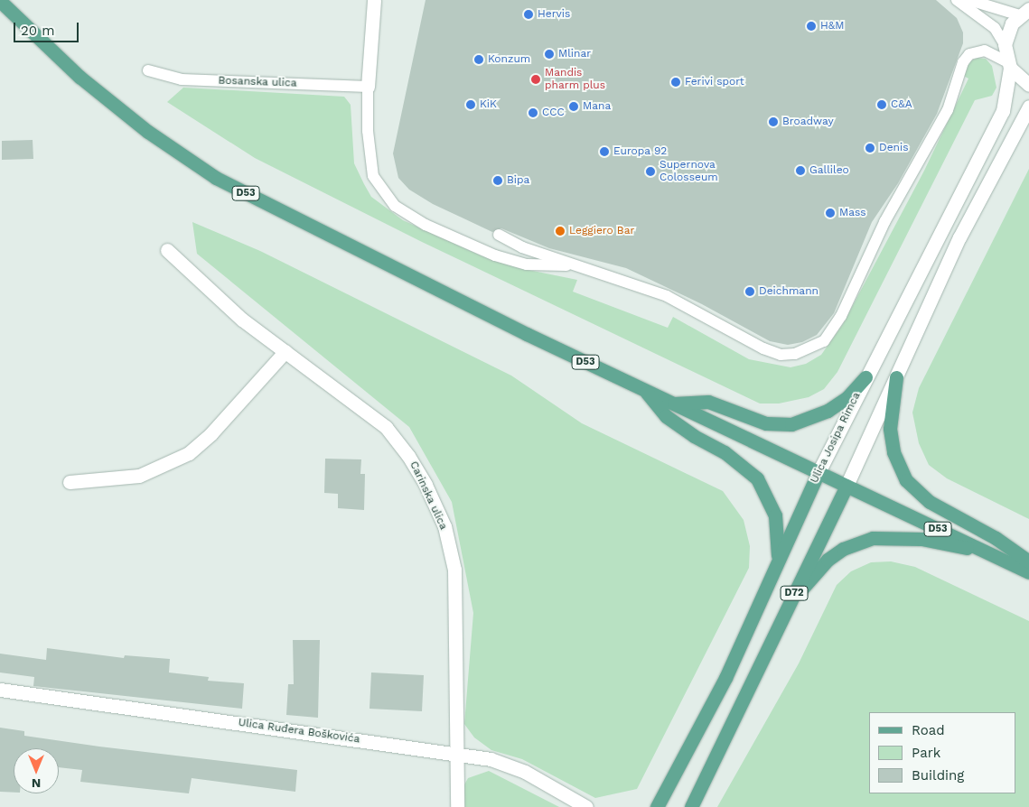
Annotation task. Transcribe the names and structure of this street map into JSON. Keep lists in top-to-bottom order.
{
  "streets": {
    "main road": ["D53", "Ulica Josipa Rimca", "D72"],
    "street": ["Carinska ulica", "Ulica Ruđera Boškovića"],
    "lane": ["Bosanska ulica"]
  },
  "crossings": [
    ["D53", "Ulica Josipa Rimca"],
    ["D53", "D72"],
    ["Carinska ulica", "Ulica Ruđera Boškovića"]
  ],
  "places": [
    "Hervis",
    "H&M",
    "Mlinar",
    "Konzum",
    "Mandis pharm plus",
    "Ferivi sport",
    "KiK",
    "C&A",
    "Mana",
    "CCC",
    "Broadway",
    "Denis",
    "Europa 92",
    "Gallileo",
    "Supernova Colosseum",
    "Bipa",
    "Mass",
    "Leggiero Bar",
    "Deichmann"
  ],
  "legend": ["Road", "Park", "Building"],
  "scale_bar": "20 m",
  "north": "bottom"
}
